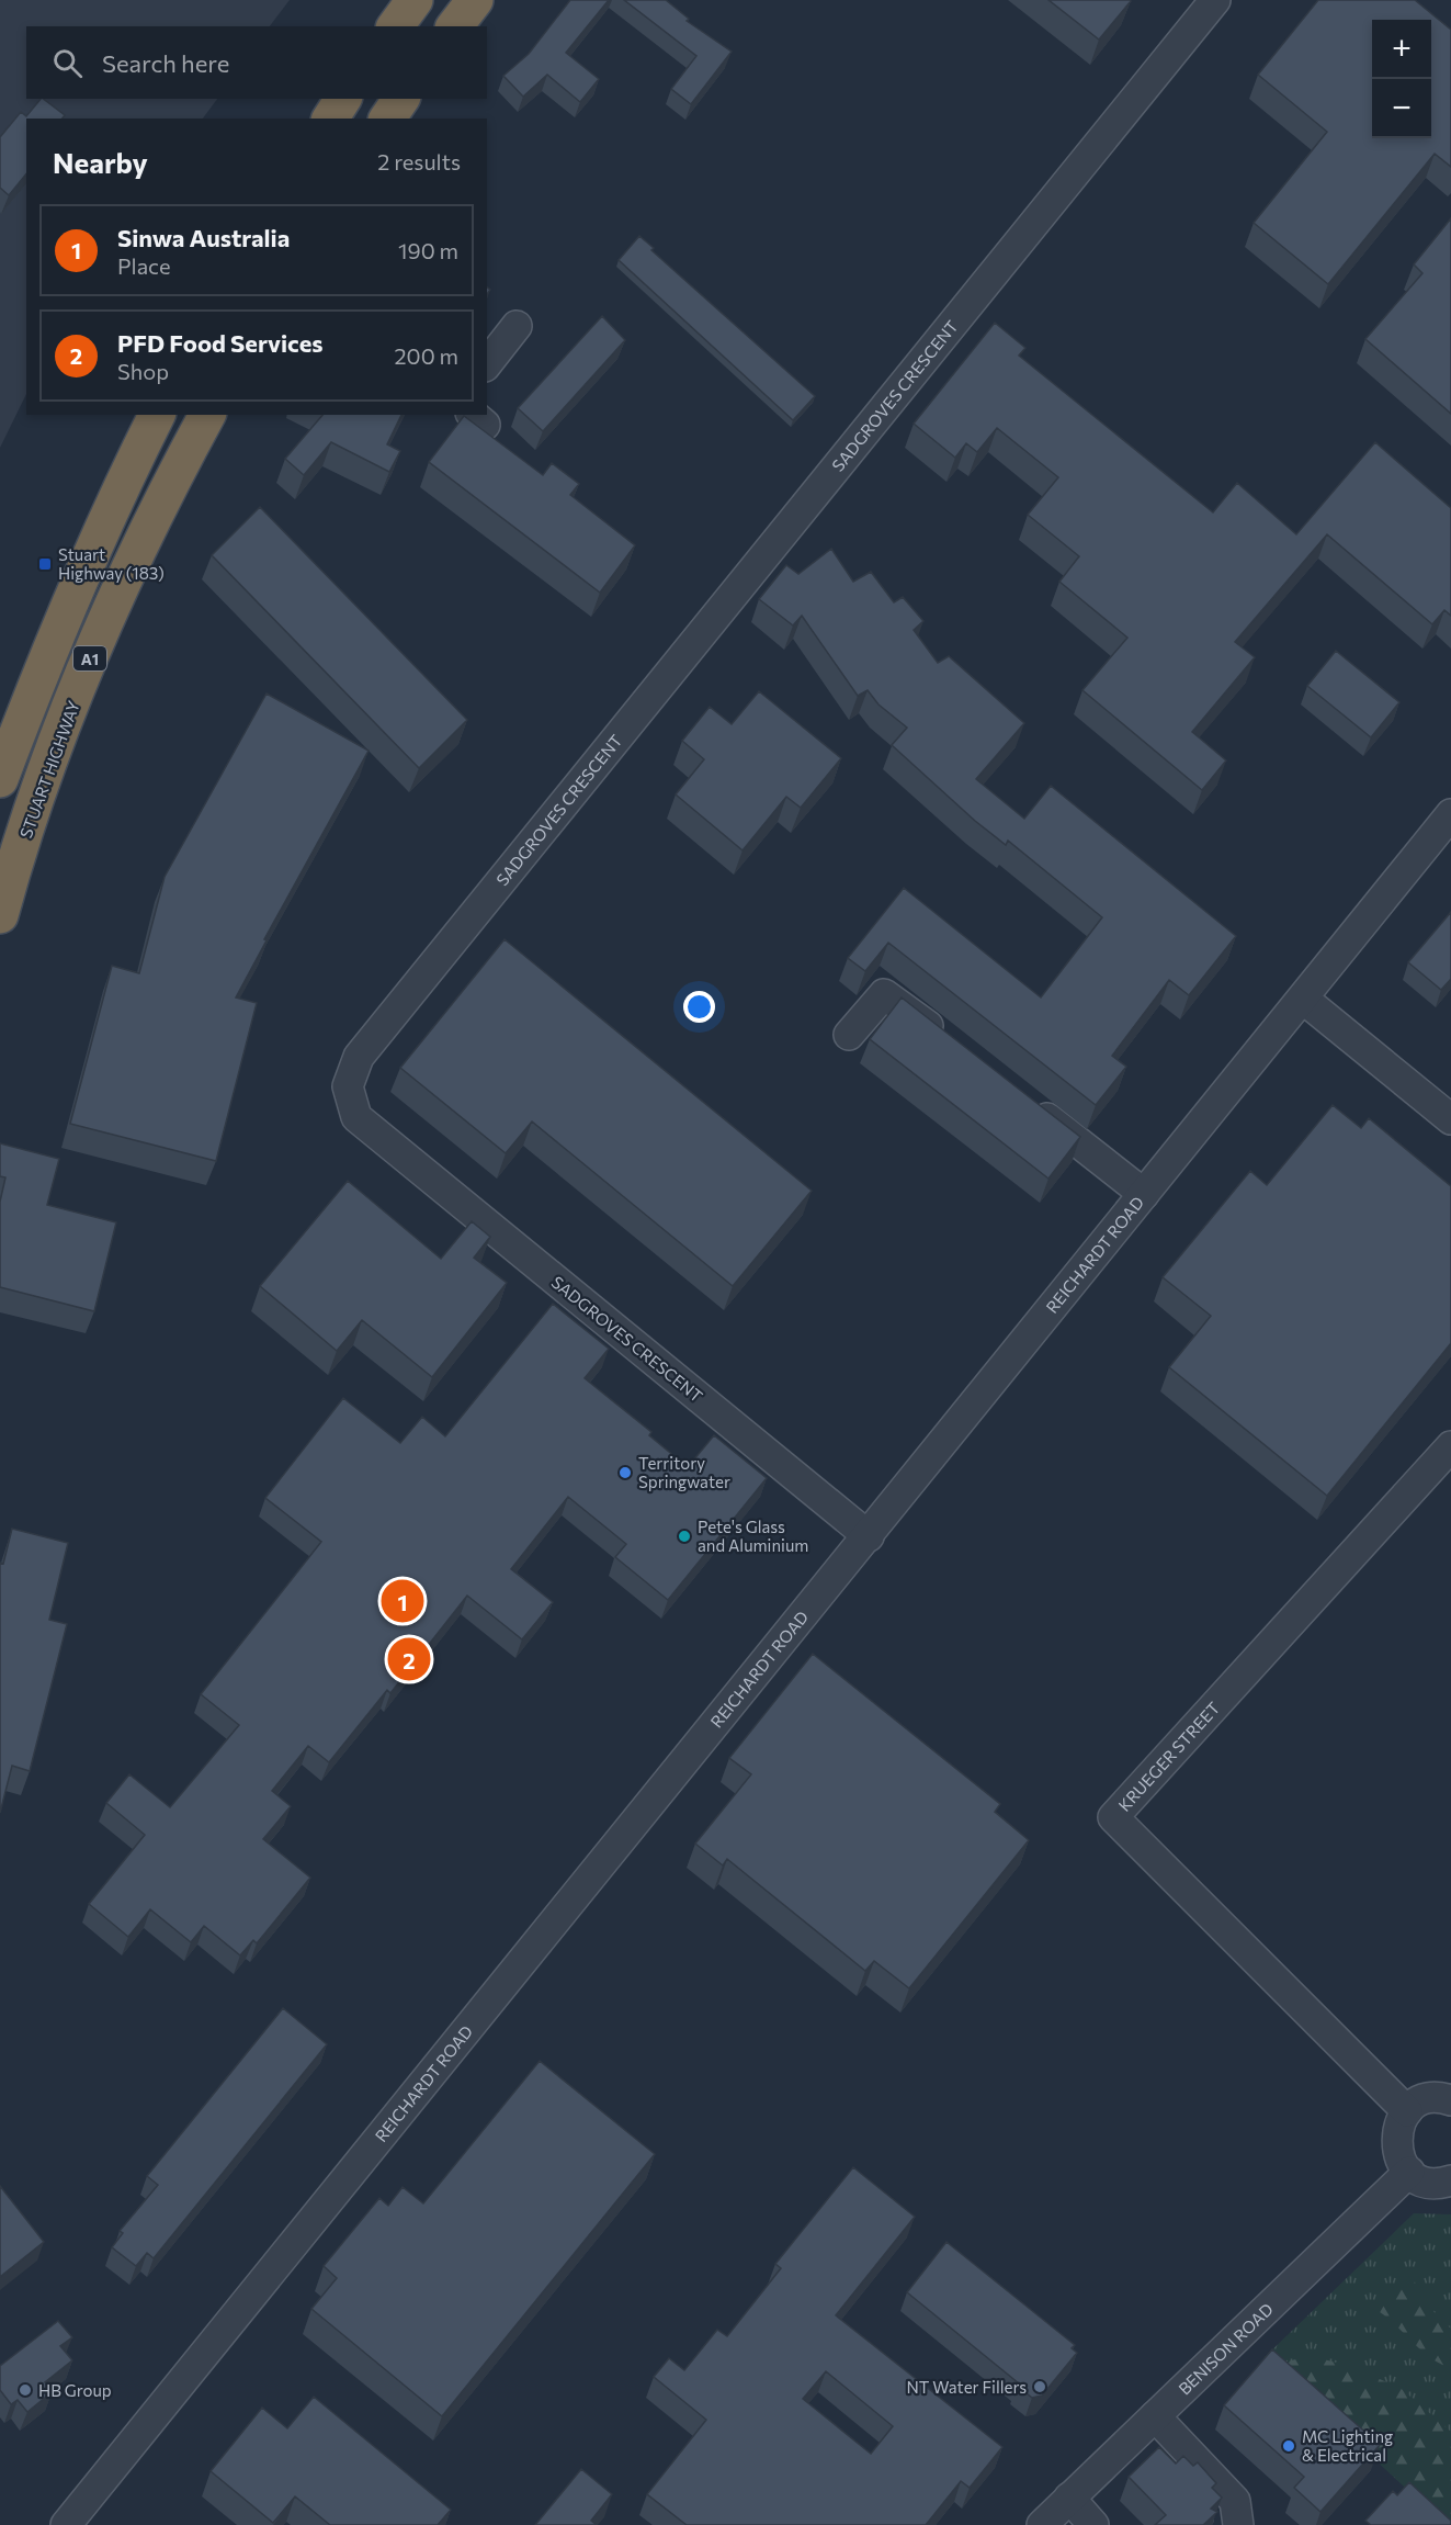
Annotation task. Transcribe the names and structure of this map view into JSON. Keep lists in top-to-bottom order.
{
  "streets": {
    "highway": ["A1", "STUART HIGHWAY"],
    "street": [
      "SADGROVES CRESCENT",
      "REICHARDT ROAD",
      "KRUEGER STREET",
      "BENISON ROAD"
    ]
  },
  "crossings": [
    ["SADGROVES CRESCENT", "REICHARDT ROAD"]
  ],
  "places": {
    "transit": ["Stuart Highway (183)"],
    "other": [
      "Territory Springwater",
      "Pete's Glass and Aluminium",
      "NT Water Fillers",
      "HB Group",
      "MC Lighting & Electrical"
    ]
  },
  "page": {
    "map_buttons": ["+", "−"],
    "search": "Search here",
    "heading": ["Nearby", "2 results"],
    "list": [
      {
        "mark": "1",
        "name": "Sinwa Australia",
        "note": "Place",
        "value": "190 m"
      },
      {
        "mark": "2",
        "name": "PFD Food Services",
        "note": "Shop",
        "value": "200 m"
      }
    ],
    "pins": ["1", "2"]
  }
}
